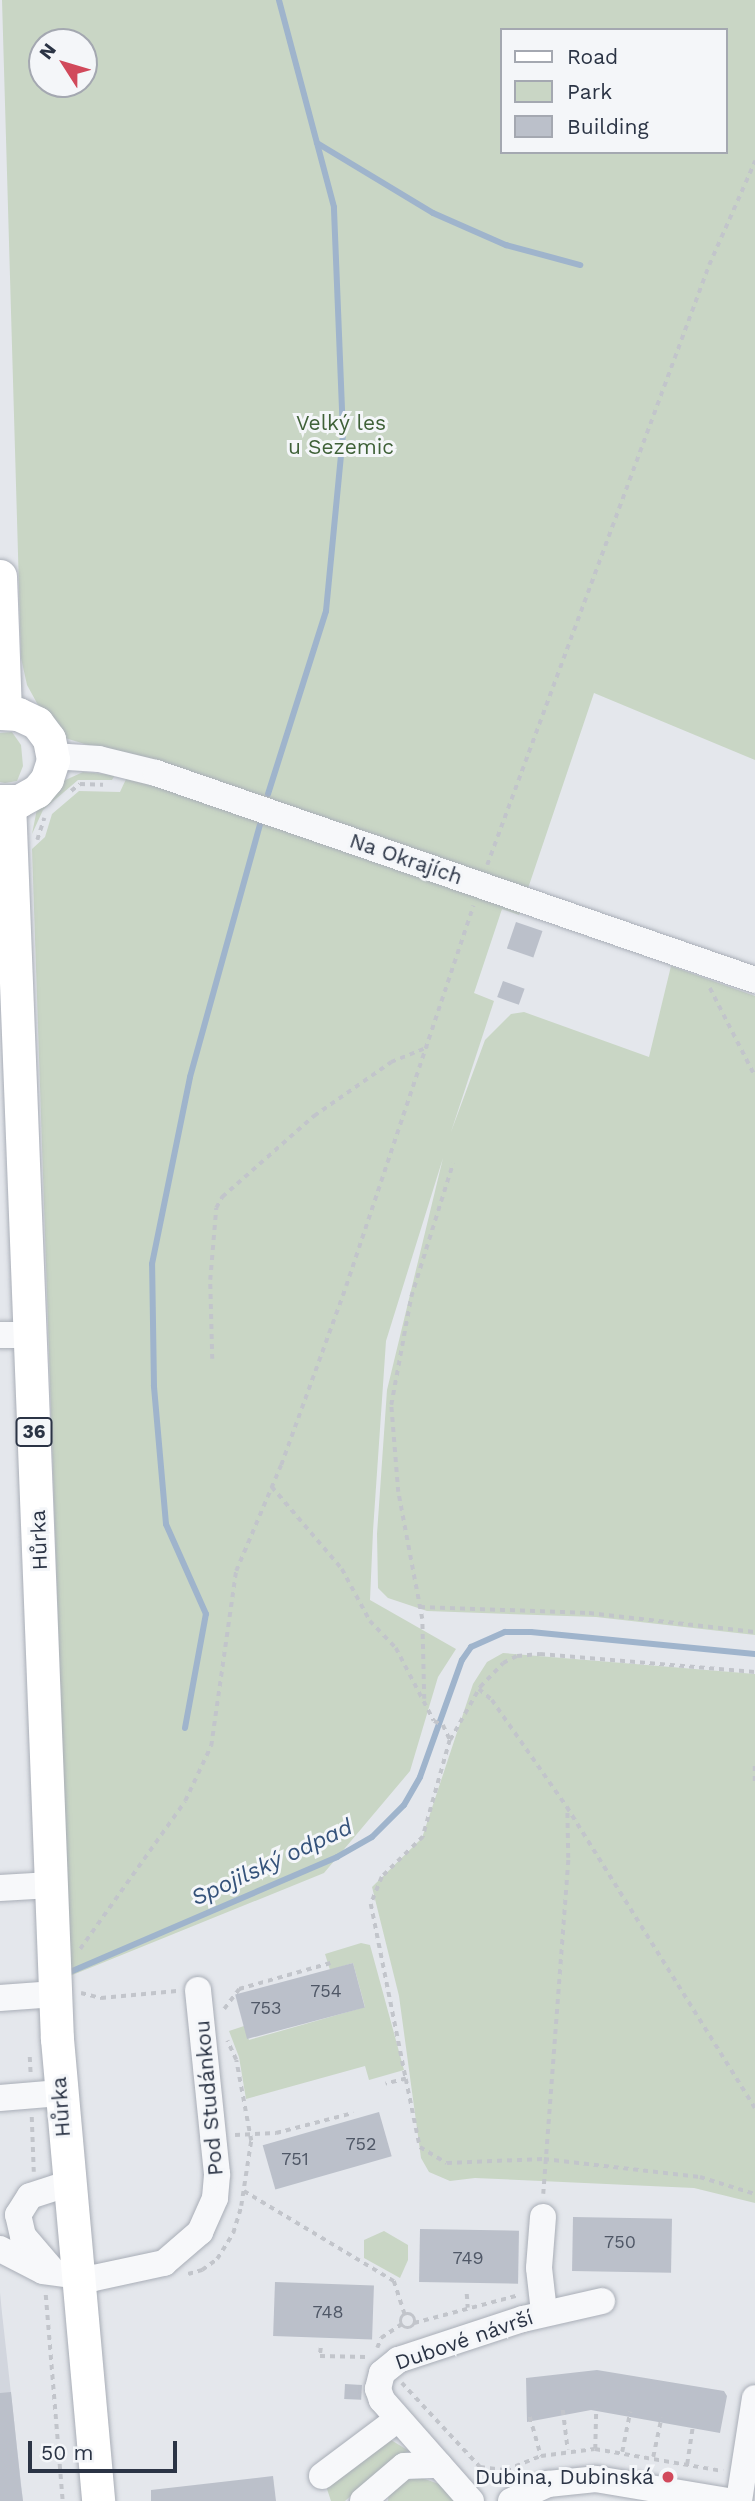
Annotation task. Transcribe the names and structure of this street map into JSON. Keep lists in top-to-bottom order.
{
  "streets": {
    "main road": ["36", "Hůrka"],
    "street": ["Na Okrajích", "Pod Studánkou", "Dubové návrší"]
  },
  "crossings": [
    ["Hůrka", "Pod Studánkou"]
  ],
  "water": ["Spojilský odpad"],
  "parks": ["Velký les u Sezemic"],
  "places": ["Dubina, Dubinská"],
  "house_numbers": [
    "754",
    "753",
    "752",
    "751",
    "750",
    "749",
    "748"
  ],
  "legend": ["Road", "Park", "Building"],
  "scale_bar": "50 m",
  "north": "top left"
}
